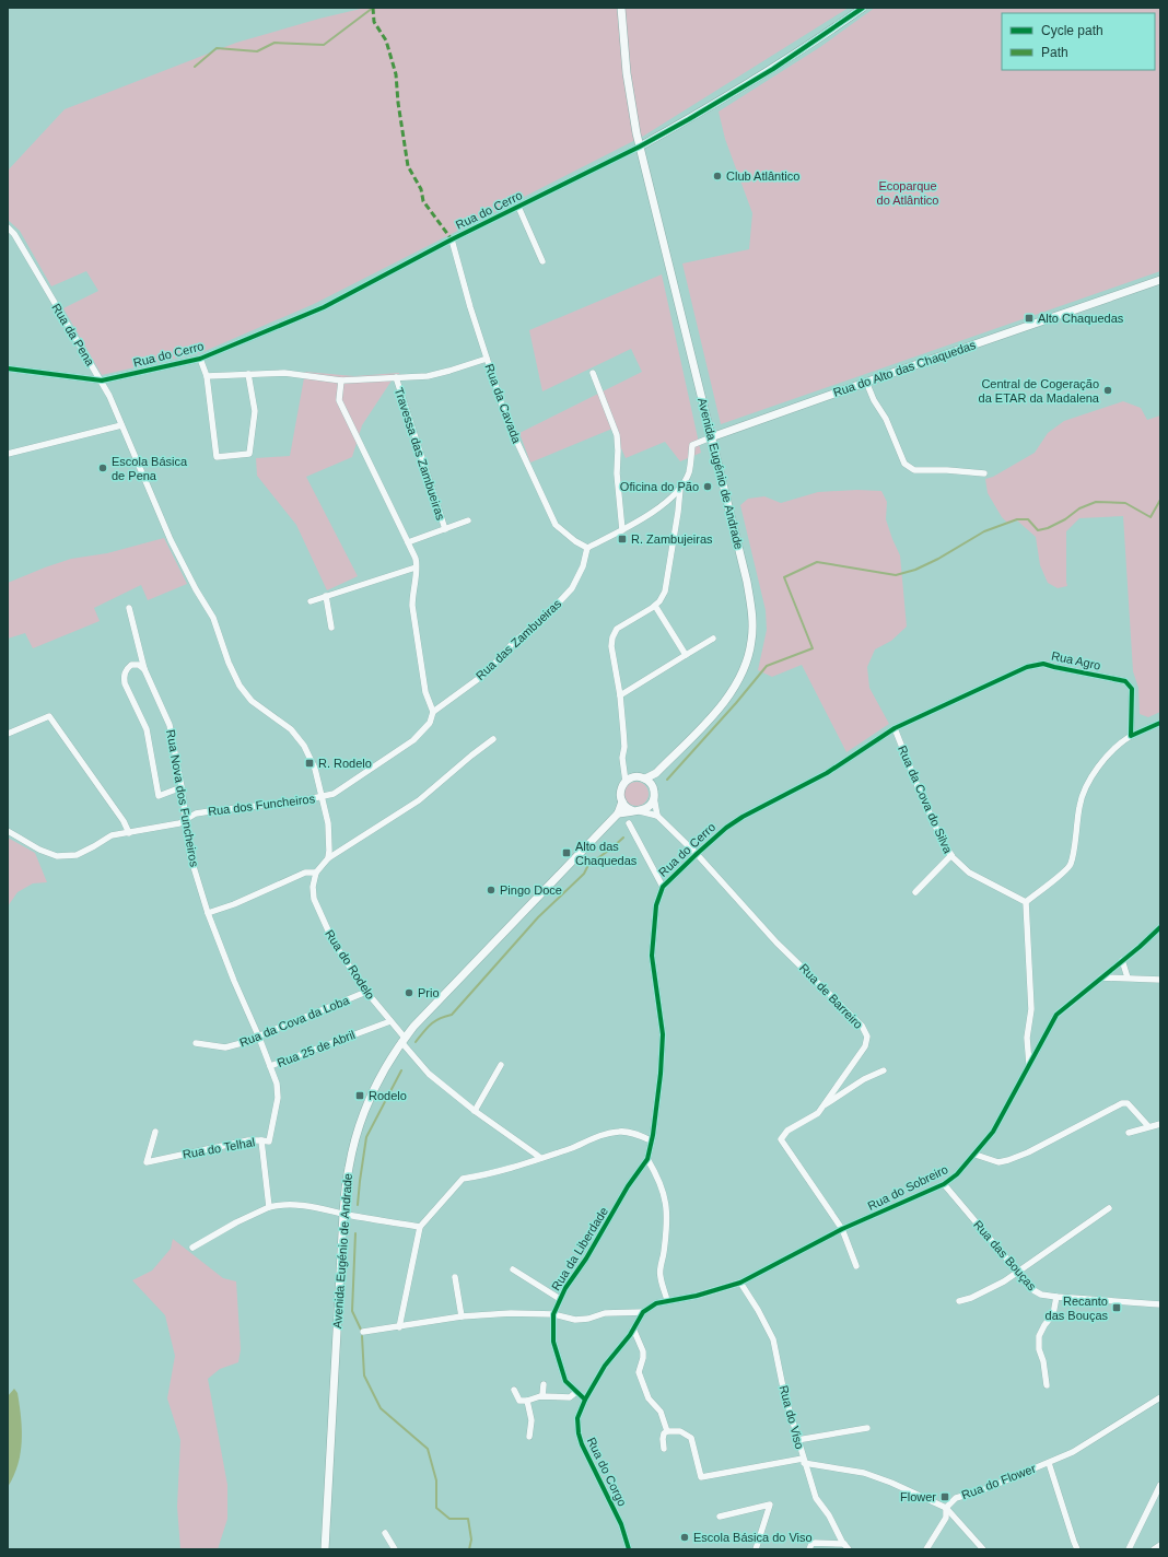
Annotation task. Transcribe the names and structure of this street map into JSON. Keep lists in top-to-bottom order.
{
  "streets": {
    "main road": ["Rua do Cerro", "Rua do Alto das Chaquedas", "Avenida Eugénio de Andrade"],
    "street": [
      "Rua da Pena",
      "Rua da Cavada",
      "Travessa das Zambueiras",
      "Rua das Zambueiras",
      "Rua Agro",
      "Rua Nova dos Funcheiros",
      "Rua da Cova do Silva",
      "Rua dos Funcheiros",
      "Rua do Rodelo",
      "Rua de Barreiro",
      "Rua da Cova da Loba",
      "Rua 25 de Abril",
      "Rua do Telhal",
      "Rua do Sobreiro",
      "Rua da Liberdade",
      "Rua das Bouças",
      "Rua do Viso",
      "Rua do Corgo",
      "Rua do Flower"
    ]
  },
  "crossings": [
    ["Rua do Cerro", "Rua da Pena"],
    ["Rua do Cerro", "Rua da Cavada"],
    ["Rua do Cerro", "Avenida Eugénio de Andrade"],
    ["Rua do Cerro", "Rua Agro"],
    ["Rua do Cerro", "Rua da Cova do Silva"],
    ["Rua do Cerro", "Rua de Barreiro"],
    ["Rua do Cerro", "Rua da Liberdade"],
    ["Rua da Pena", "Rua das Zambueiras"],
    ["Rua da Pena", "Rua dos Funcheiros"],
    ["Rua do Alto das Chaquedas", "Avenida Eugénio de Andrade"],
    ["Rua da Cavada", "Rua das Zambueiras"],
    ["Avenida Eugénio de Andrade", "Rua do Rodelo"],
    ["Rua das Zambueiras", "Rua dos Funcheiros"],
    ["Rua Agro", "Rua da Cova do Silva"],
    ["Rua Nova dos Funcheiros", "Rua dos Funcheiros"],
    ["Rua Nova dos Funcheiros", "Rua da Cova da Loba"],
    ["Rua Nova dos Funcheiros", "Rua 25 de Abril"],
    ["Rua do Rodelo", "Rua da Cova da Loba"],
    ["Rua do Rodelo", "Rua 25 de Abril"],
    ["Rua de Barreiro", "Rua do Sobreiro"],
    ["Rua da Cova da Loba", "Rua 25 de Abril"],
    ["Rua do Sobreiro", "Rua das Bouças"],
    ["Rua do Sobreiro", "Rua do Viso"]
  ],
  "parks": ["Ecoparque do Atlântico"],
  "places": {
    "other": [
      "Club Atlântico",
      "Central de Cogeração da ETAR da Madalena",
      "Escola Básica de Pena",
      "Oficina do Pão",
      "Pingo Doce",
      "Prio",
      "Escola Básica do Viso"
    ],
    "transit": [
      "Alto Chaquedas",
      "R. Zambujeiras",
      "R. Rodelo",
      "Alto das Chaquedas",
      "Rodelo",
      "Recanto das Bouças",
      "Flower"
    ]
  },
  "legend": ["Cycle path", "Path"]
}
